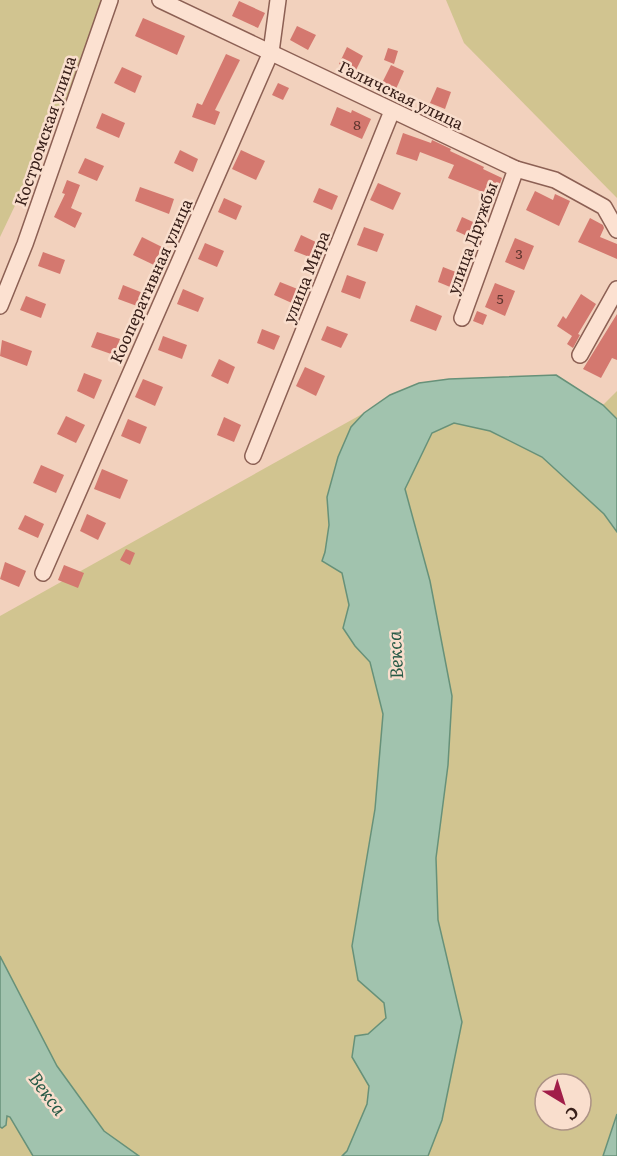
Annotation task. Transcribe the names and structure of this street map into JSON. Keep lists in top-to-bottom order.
{
  "streets": {
    "street": [
      "Галичская улица",
      "Костромская улица",
      "улица Дружбы",
      "улица Мира",
      "Кооперативная улица"
    ]
  },
  "crossings": [
    ["Галичская улица", "улица Дружбы"],
    ["Галичская улица", "улица Мира"],
    ["Галичская улица", "Кооперативная улица"]
  ],
  "water": ["Векса"],
  "house_numbers": ["8", "3", "5"],
  "north": "bottom right"
}
